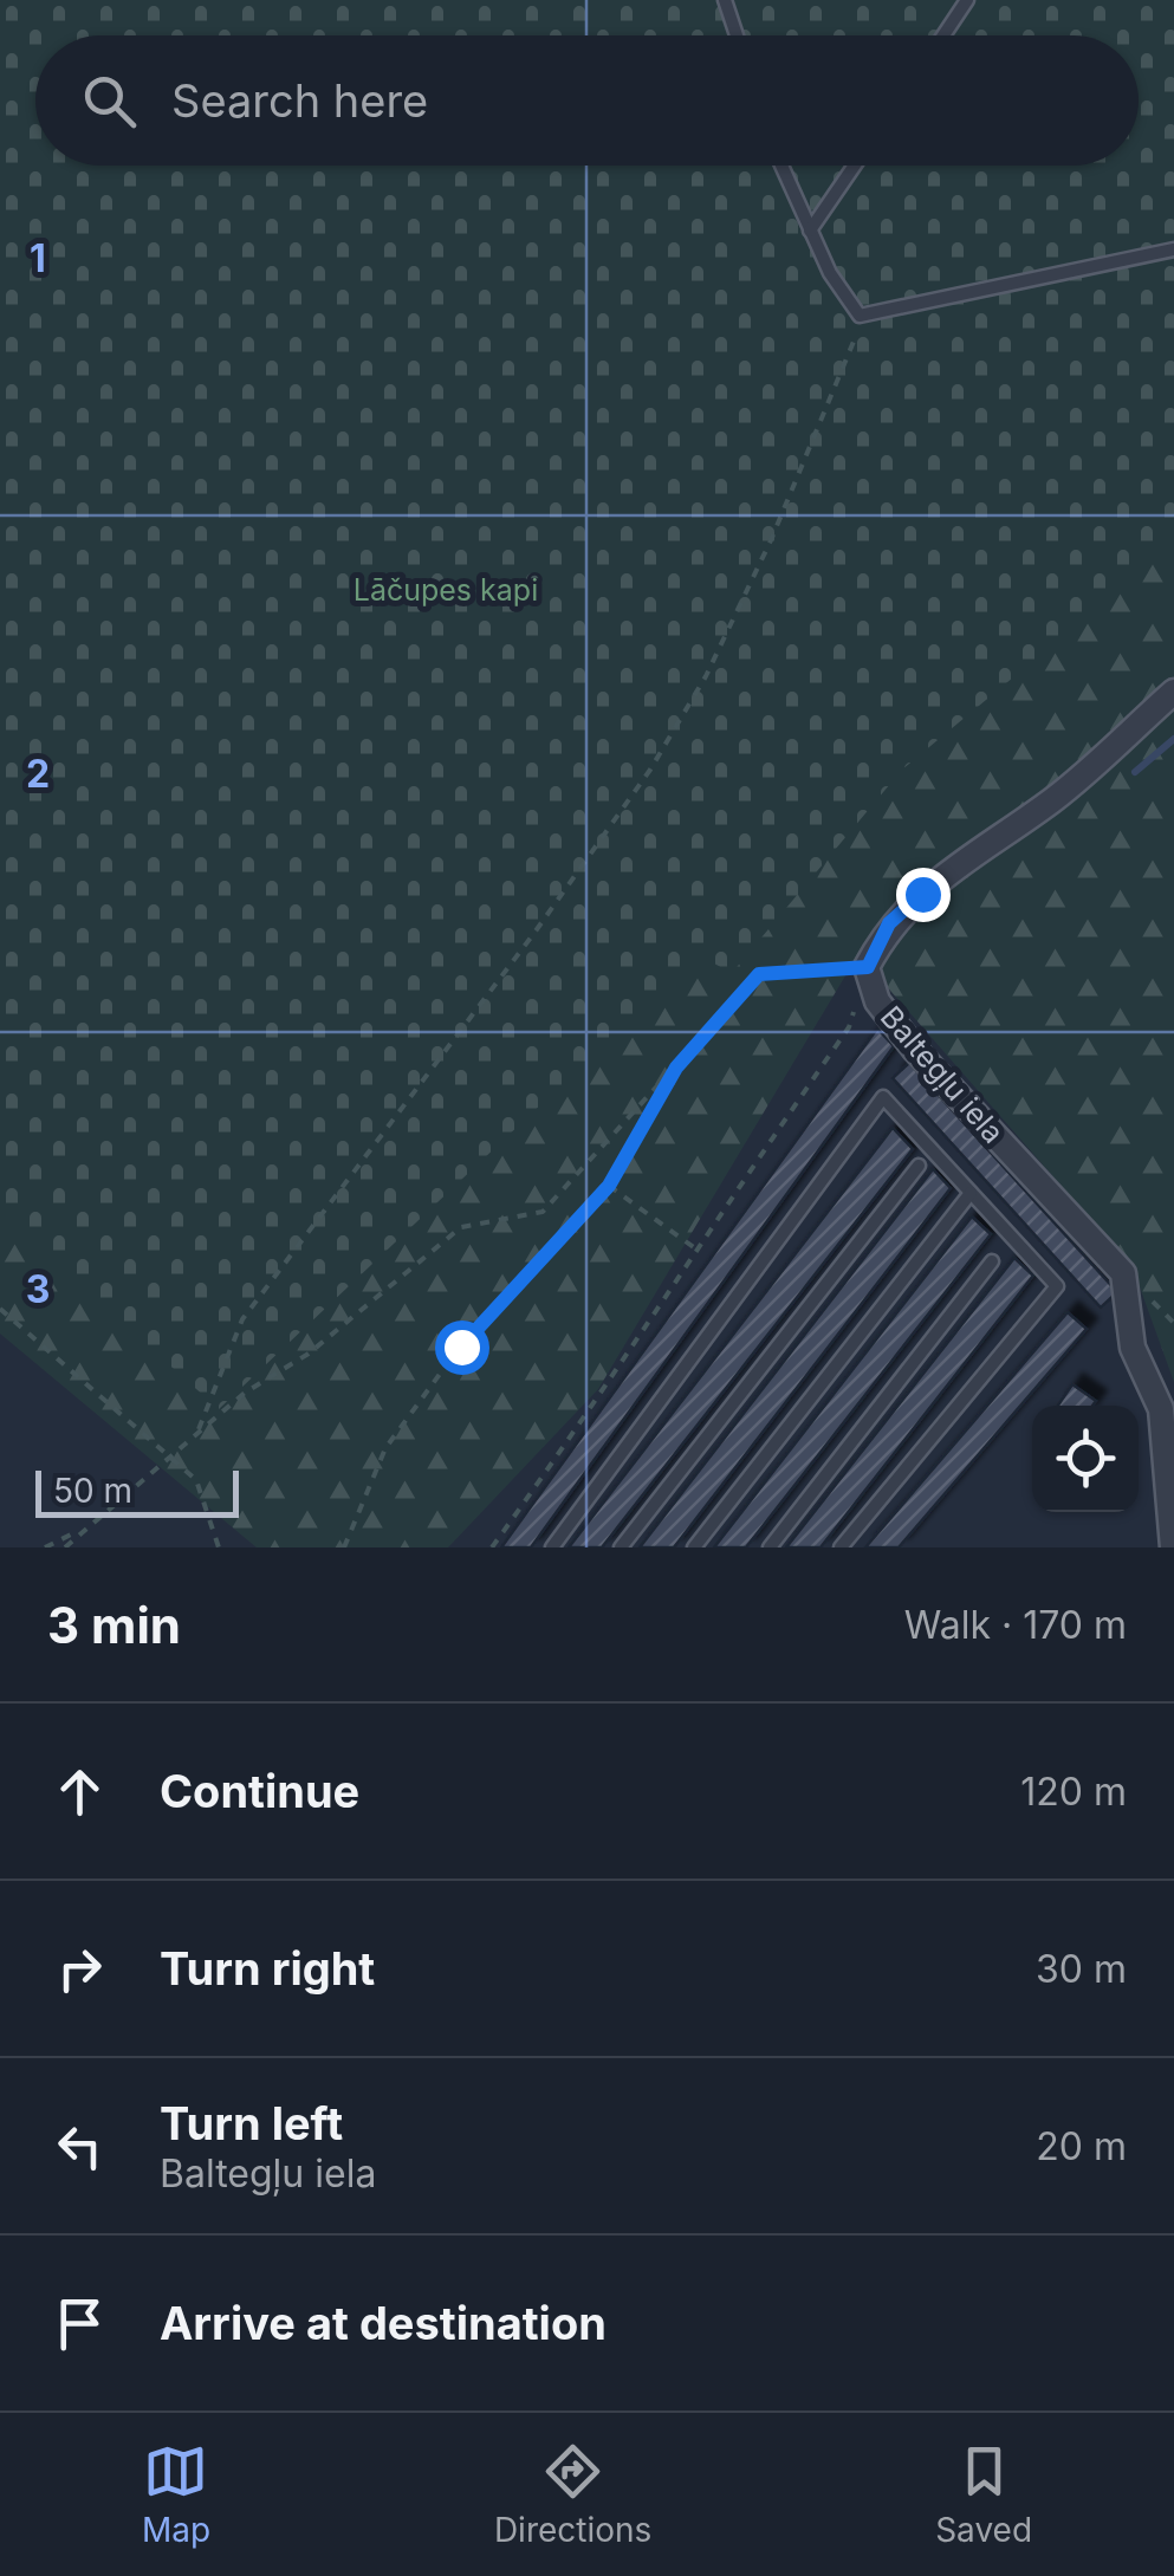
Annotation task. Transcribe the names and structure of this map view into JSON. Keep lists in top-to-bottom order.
{
  "streets": {
    "street": ["Baltegļu iela"]
  },
  "parks": ["Lāčupes kapi"],
  "scale_bar": "50 m",
  "page": {
    "search": "Search here",
    "scale": "50 m",
    "heading": ["3 min", "Walk · 170 m"],
    "list": [
      ["Continue", "120 m"],
      ["Turn right", "30 m"],
      ["Turn left", "Baltegļu iela", "20 m"],
      "Arrive at destination"
    ],
    "nav": ["Map", "Directions", "Saved"]
  },
  "grid": {
    "rows": ["1", "2", "3"]
  }
}
